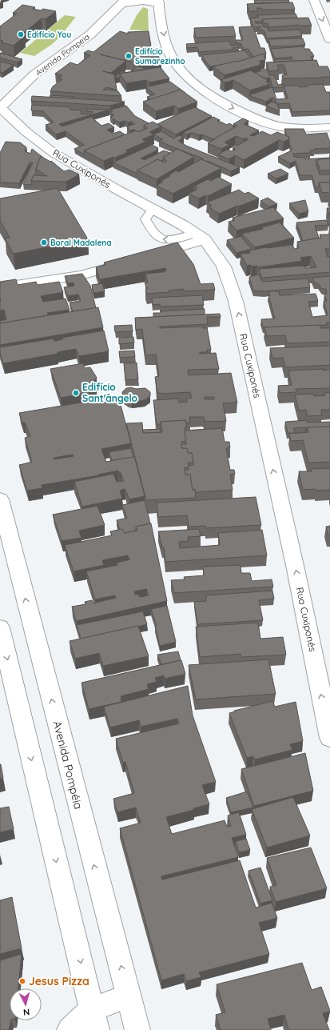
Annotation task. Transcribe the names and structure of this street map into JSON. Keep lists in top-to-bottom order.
{
  "streets": {
    "street": ["Avenida Pompeia", "Rua Cuxiponés", "Avenida Pompéia"]
  },
  "crossings": [
    ["Avenida Pompeia", "Rua Cuxiponés"]
  ],
  "one_way": ["Rua Cuxiponés"],
  "places": [
    "Edifício You",
    "Edifício Sumarezinho",
    "Boral Madalena",
    "Edifício Sant'ângelo",
    "Jesus Pizza"
  ],
  "north": "bottom"
}
